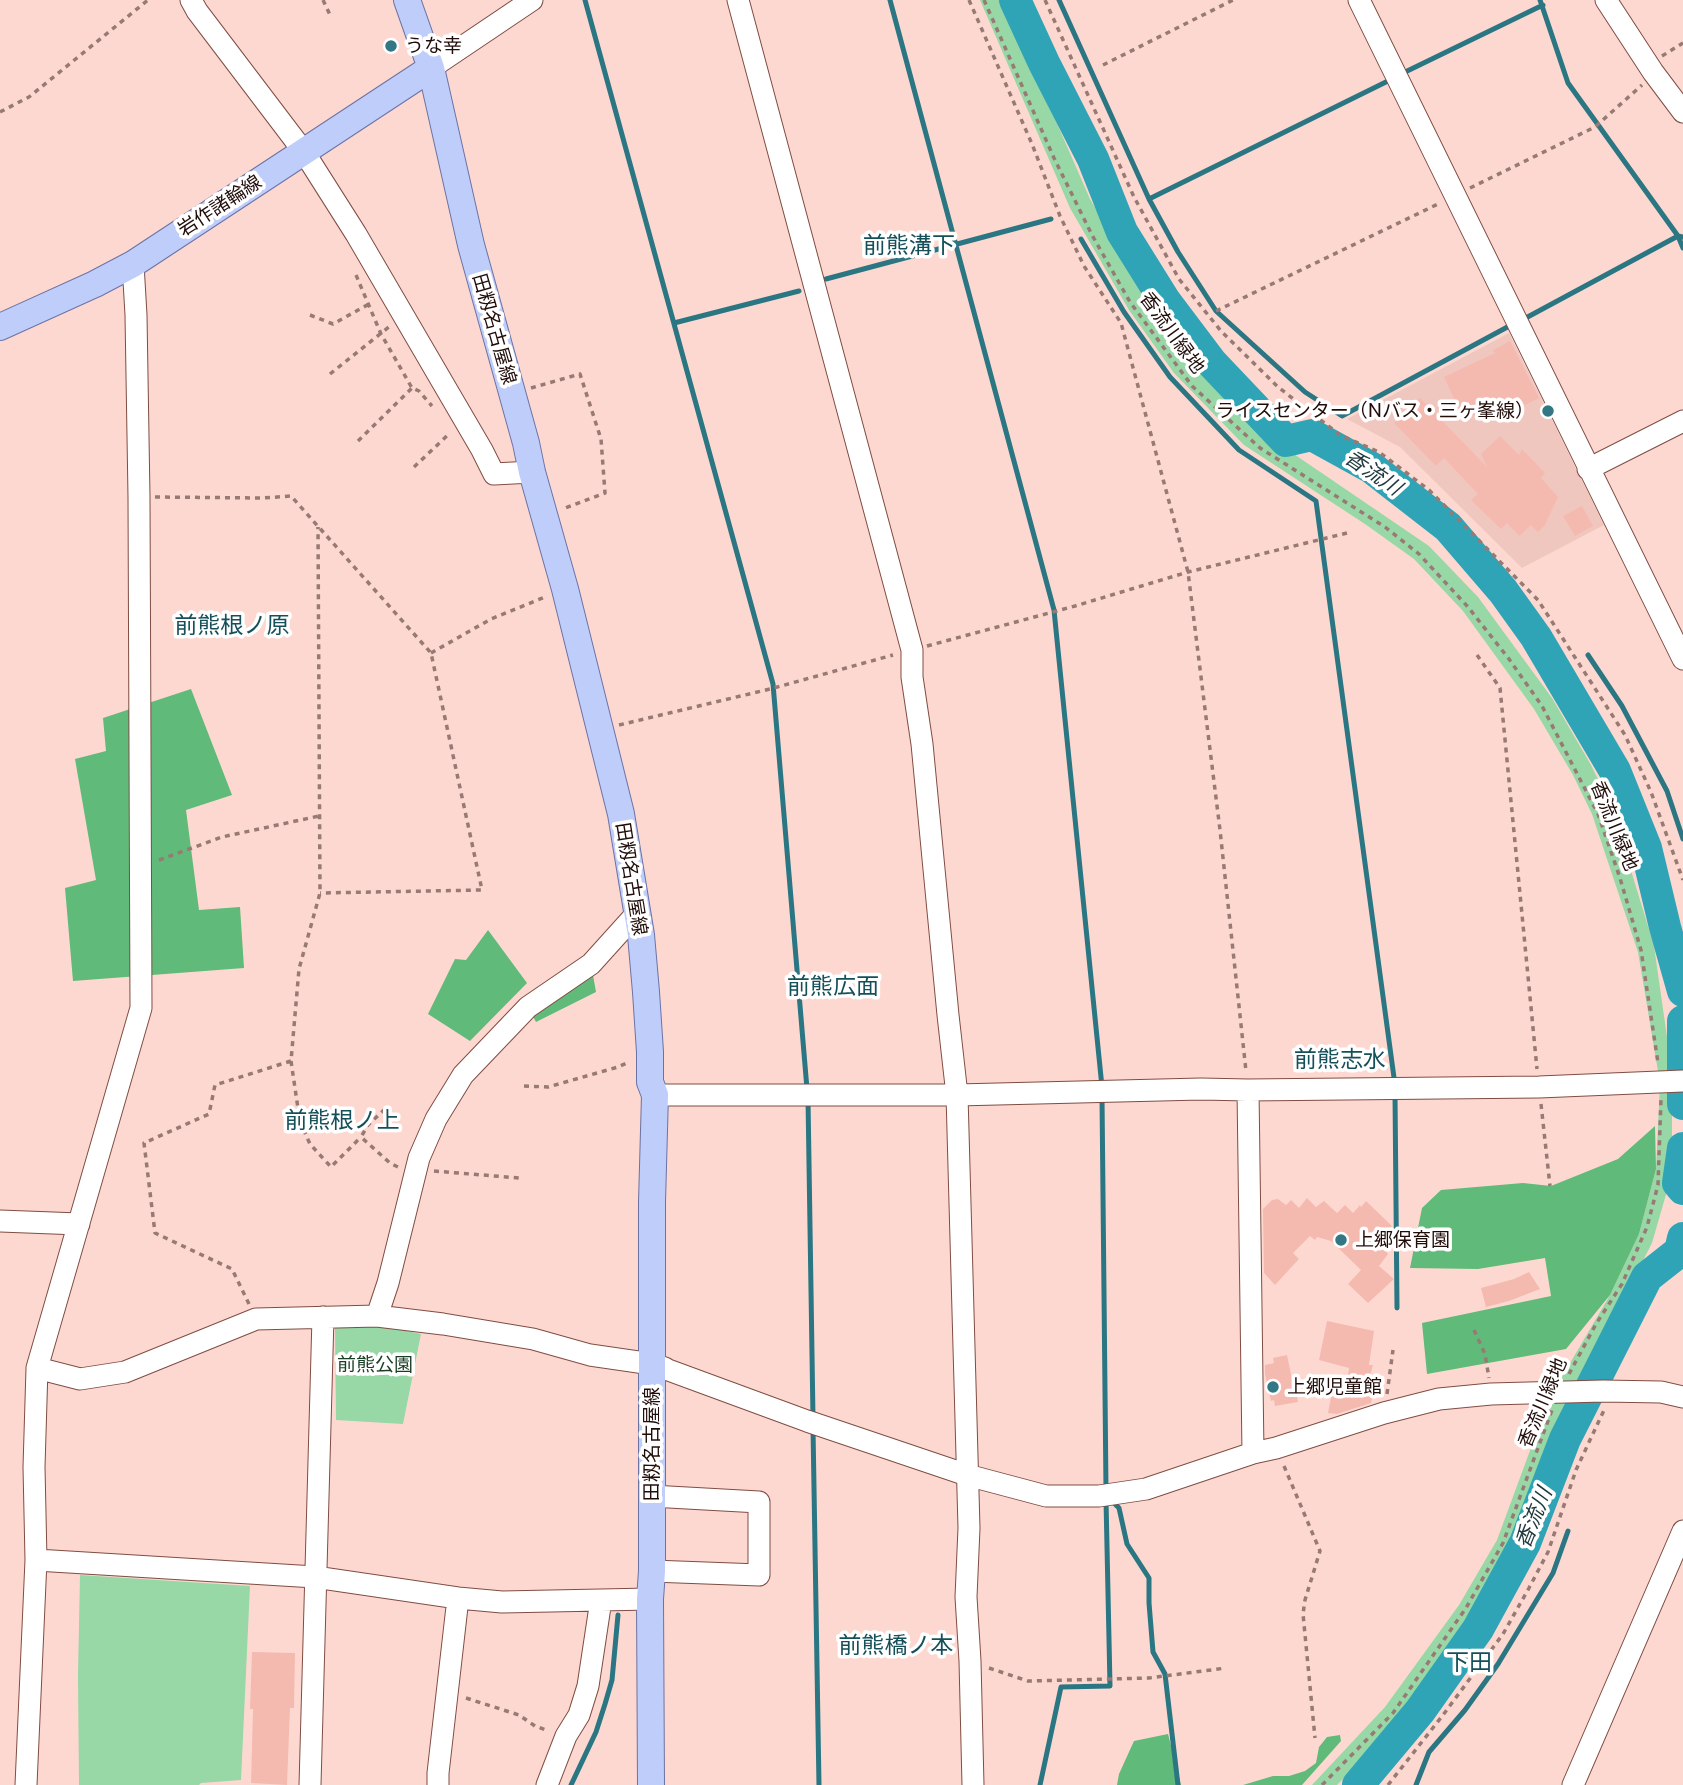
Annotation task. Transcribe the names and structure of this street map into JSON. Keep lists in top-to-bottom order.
{
  "streets": {
    "main road": ["岩作諸輪線", "田籾名古屋線"],
    "path": ["香流川緑地"]
  },
  "crossings": [
    ["岩作諸輪線", "田籾名古屋線"]
  ],
  "districts": [
    "前熊溝下",
    "前熊根ノ原",
    "前熊広面",
    "前熊志水",
    "前熊根ノ上",
    "前熊橋ノ本",
    "下田"
  ],
  "water": ["香流川"],
  "parks": ["前熊公園"],
  "places": [
    "うな幸",
    "ライスセンター（Nバス・三ヶ峯線）",
    "上郷保育園",
    "上郷児童館"
  ]
}
